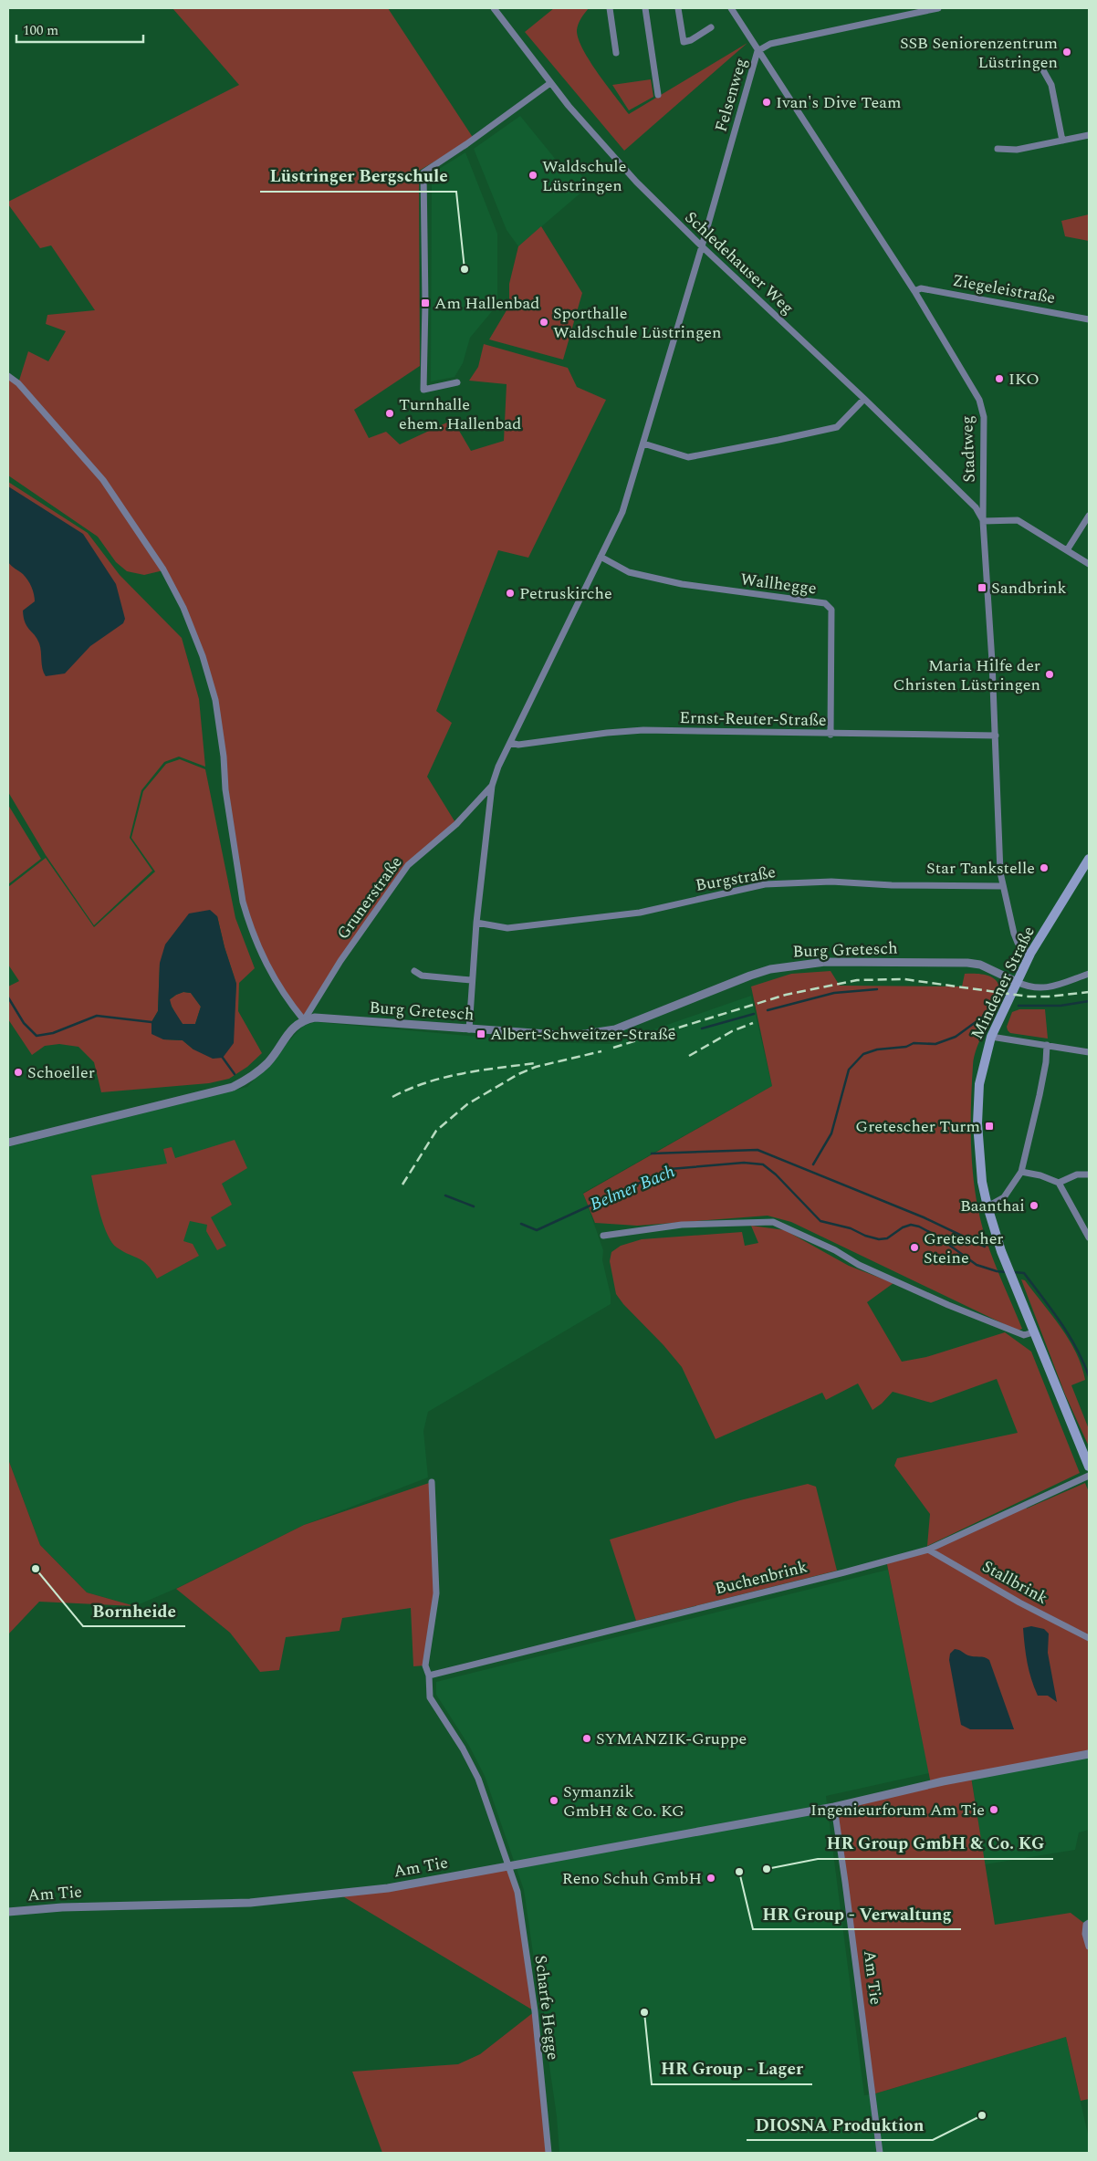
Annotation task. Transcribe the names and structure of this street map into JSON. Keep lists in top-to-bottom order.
{
  "streets": {
    "main road": ["Mindener Straße"],
    "street": [
      "Felsenweg",
      "Schledehauser Weg",
      "Ziegeleistraße",
      "Stadtweg",
      "Wallhegge",
      "Ernst-Reuter-Straße",
      "Burgstraße",
      "Grunerstraße",
      "Burg Gretesch",
      "Buchenbrink",
      "Stallbrink",
      "Am Tie",
      "Scharfe Hegge"
    ]
  },
  "crossings": [
    ["Felsenweg", "Schledehauser Weg"],
    ["Felsenweg", "Stadtweg"],
    ["Schledehauser Weg", "Stadtweg"],
    ["Ziegeleistraße", "Stadtweg"],
    ["Stadtweg", "Ernst-Reuter-Straße"],
    ["Stadtweg", "Burgstraße"],
    ["Stadtweg", "Mindener Straße"],
    ["Wallhegge", "Ernst-Reuter-Straße"],
    ["Grunerstraße", "Burg Gretesch"],
    ["Burg Gretesch", "Mindener Straße"],
    ["Buchenbrink", "Stallbrink"],
    ["Buchenbrink", "Scharfe Hegge"],
    ["Am Tie", "Scharfe Hegge"]
  ],
  "water": ["Belmer Bach"],
  "places": {
    "other": [
      "SSB Seniorenzentrum Lüstringen",
      "Ivan's Dive Team",
      "Waldschule Lüstringen",
      "Lüstringer Bergschule",
      "Sporthalle Waldschule Lüstringen",
      "IKO",
      "Turnhalle ehem. Hallenbad",
      "Petruskirche",
      "Maria Hilfe der Christen Lüstringen",
      "Star Tankstelle",
      "Schoeller",
      "Baanthai",
      "Gretescher Steine",
      "Bornheide",
      "SYMANZIK-Gruppe",
      "Symanzik GmbH & Co. KG",
      "Ingenieurforum Am Tie",
      "HR Group GmbH & Co. KG",
      "HR Group - Verwaltung",
      "Reno Schuh GmbH",
      "HR Group - Lager",
      "DIOSNA Produktion"
    ],
    "transit": [
      "Am Hallenbad",
      "Sandbrink",
      "Albert-Schweitzer-Straße",
      "Gretescher Turm"
    ]
  },
  "scale_bar": "100 m"
}
